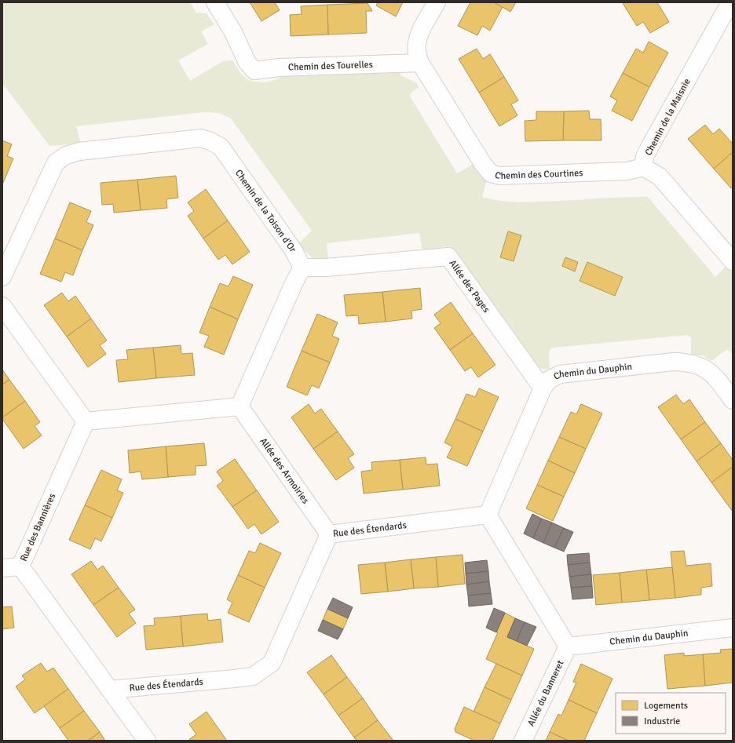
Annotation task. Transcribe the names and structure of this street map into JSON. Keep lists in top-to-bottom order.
{
  "streets": {
    "street": [
      "Chemin des Tourelles",
      "Chemin de la Maisnie",
      "Chemin des Courtines",
      "Chemin de la Toison d'Or",
      "Allée des Pages",
      "Chemin du Dauphin",
      "Allée des Armoiries",
      "Rue des Bannières",
      "Rue des Étendards",
      "Allée du Banneret"
    ]
  },
  "crossings": [
    ["Chemin des Tourelles", "Chemin des Courtines"],
    ["Chemin de la Maisnie", "Chemin des Courtines"],
    ["Chemin de la Toison d'Or", "Allée des Pages"],
    ["Allée des Pages", "Chemin du Dauphin"],
    ["Chemin du Dauphin", "Rue des Étendards"],
    ["Chemin du Dauphin", "Allée du Banneret"],
    ["Allée des Armoiries", "Rue des Étendards"],
    ["Rue des Bannières", "Rue des Étendards"]
  ],
  "legend": ["Logements", "Industrie"]
}
